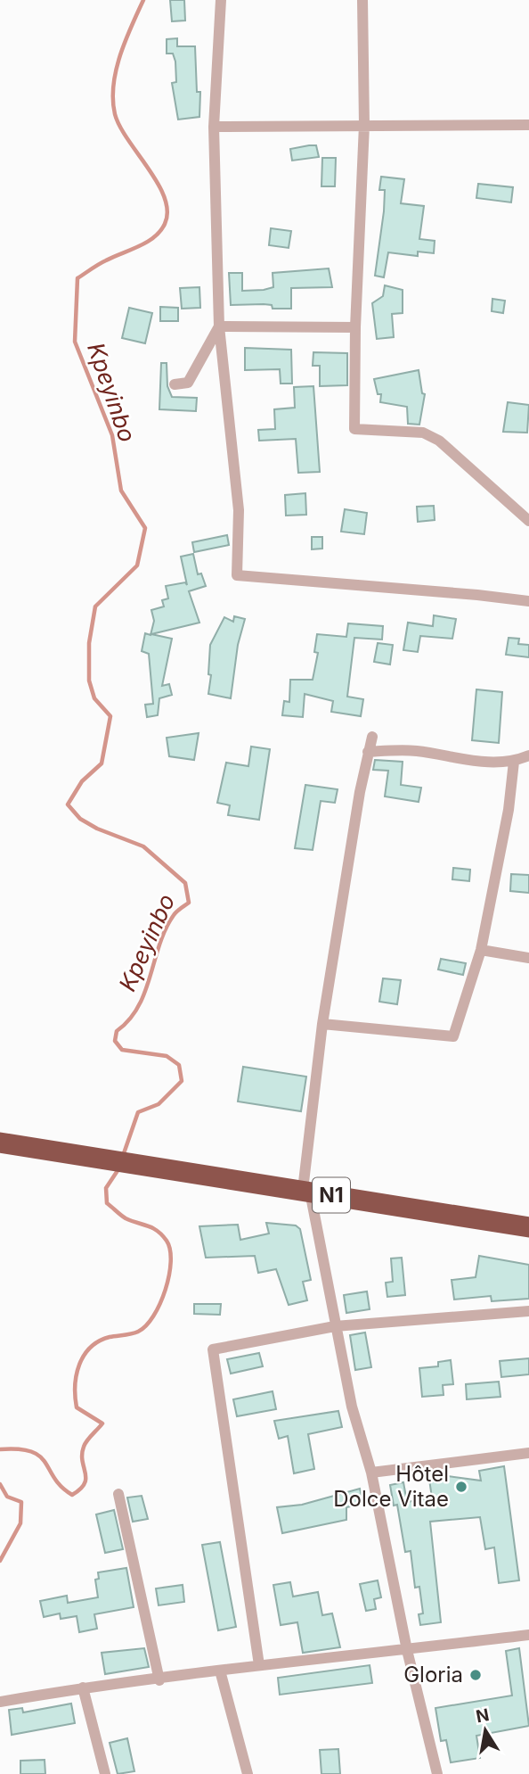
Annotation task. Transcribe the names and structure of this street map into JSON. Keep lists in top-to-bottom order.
{
  "streets": {
    "highway": ["N1"]
  },
  "water": ["Kpeyinbo"],
  "places": ["Hôtel Dolce Vitae", "Gloria"],
  "north": "top"
}
